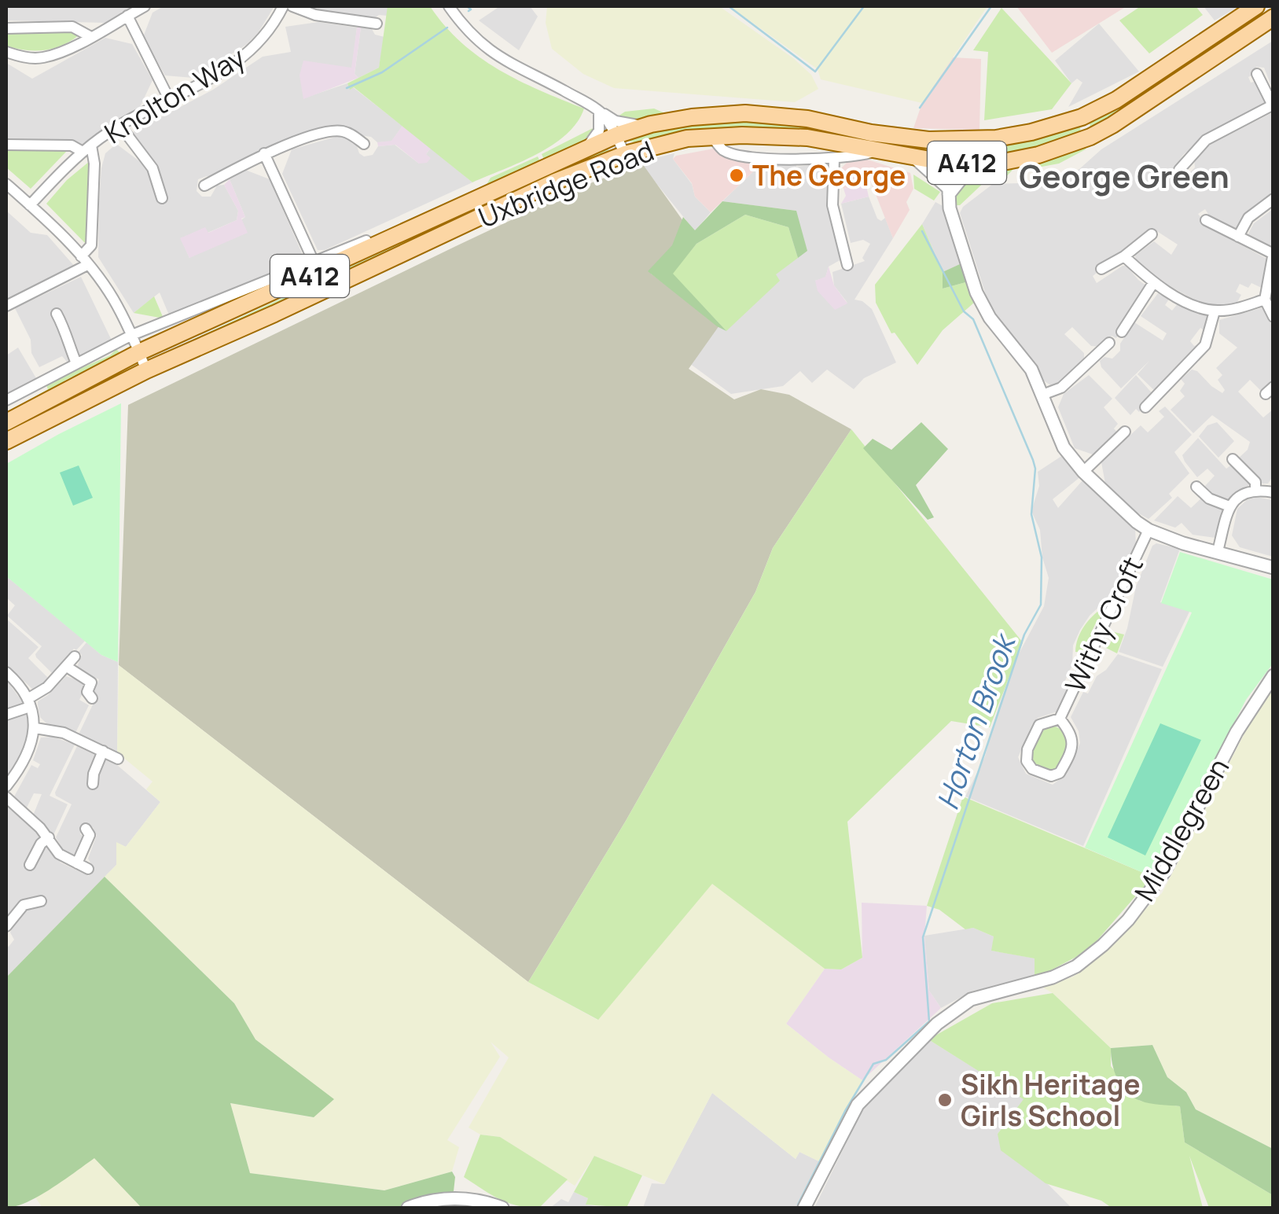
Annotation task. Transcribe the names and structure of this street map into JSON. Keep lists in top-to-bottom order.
{
  "streets": {
    "main road": ["A412", "Uxbridge Road"],
    "street": ["Knolton Way", "Withy Croft", "Middlegreen"]
  },
  "districts": ["George Green"],
  "water": ["Horton Brook"],
  "places": ["The George", "Sikh Heritage Girls School"]
}
